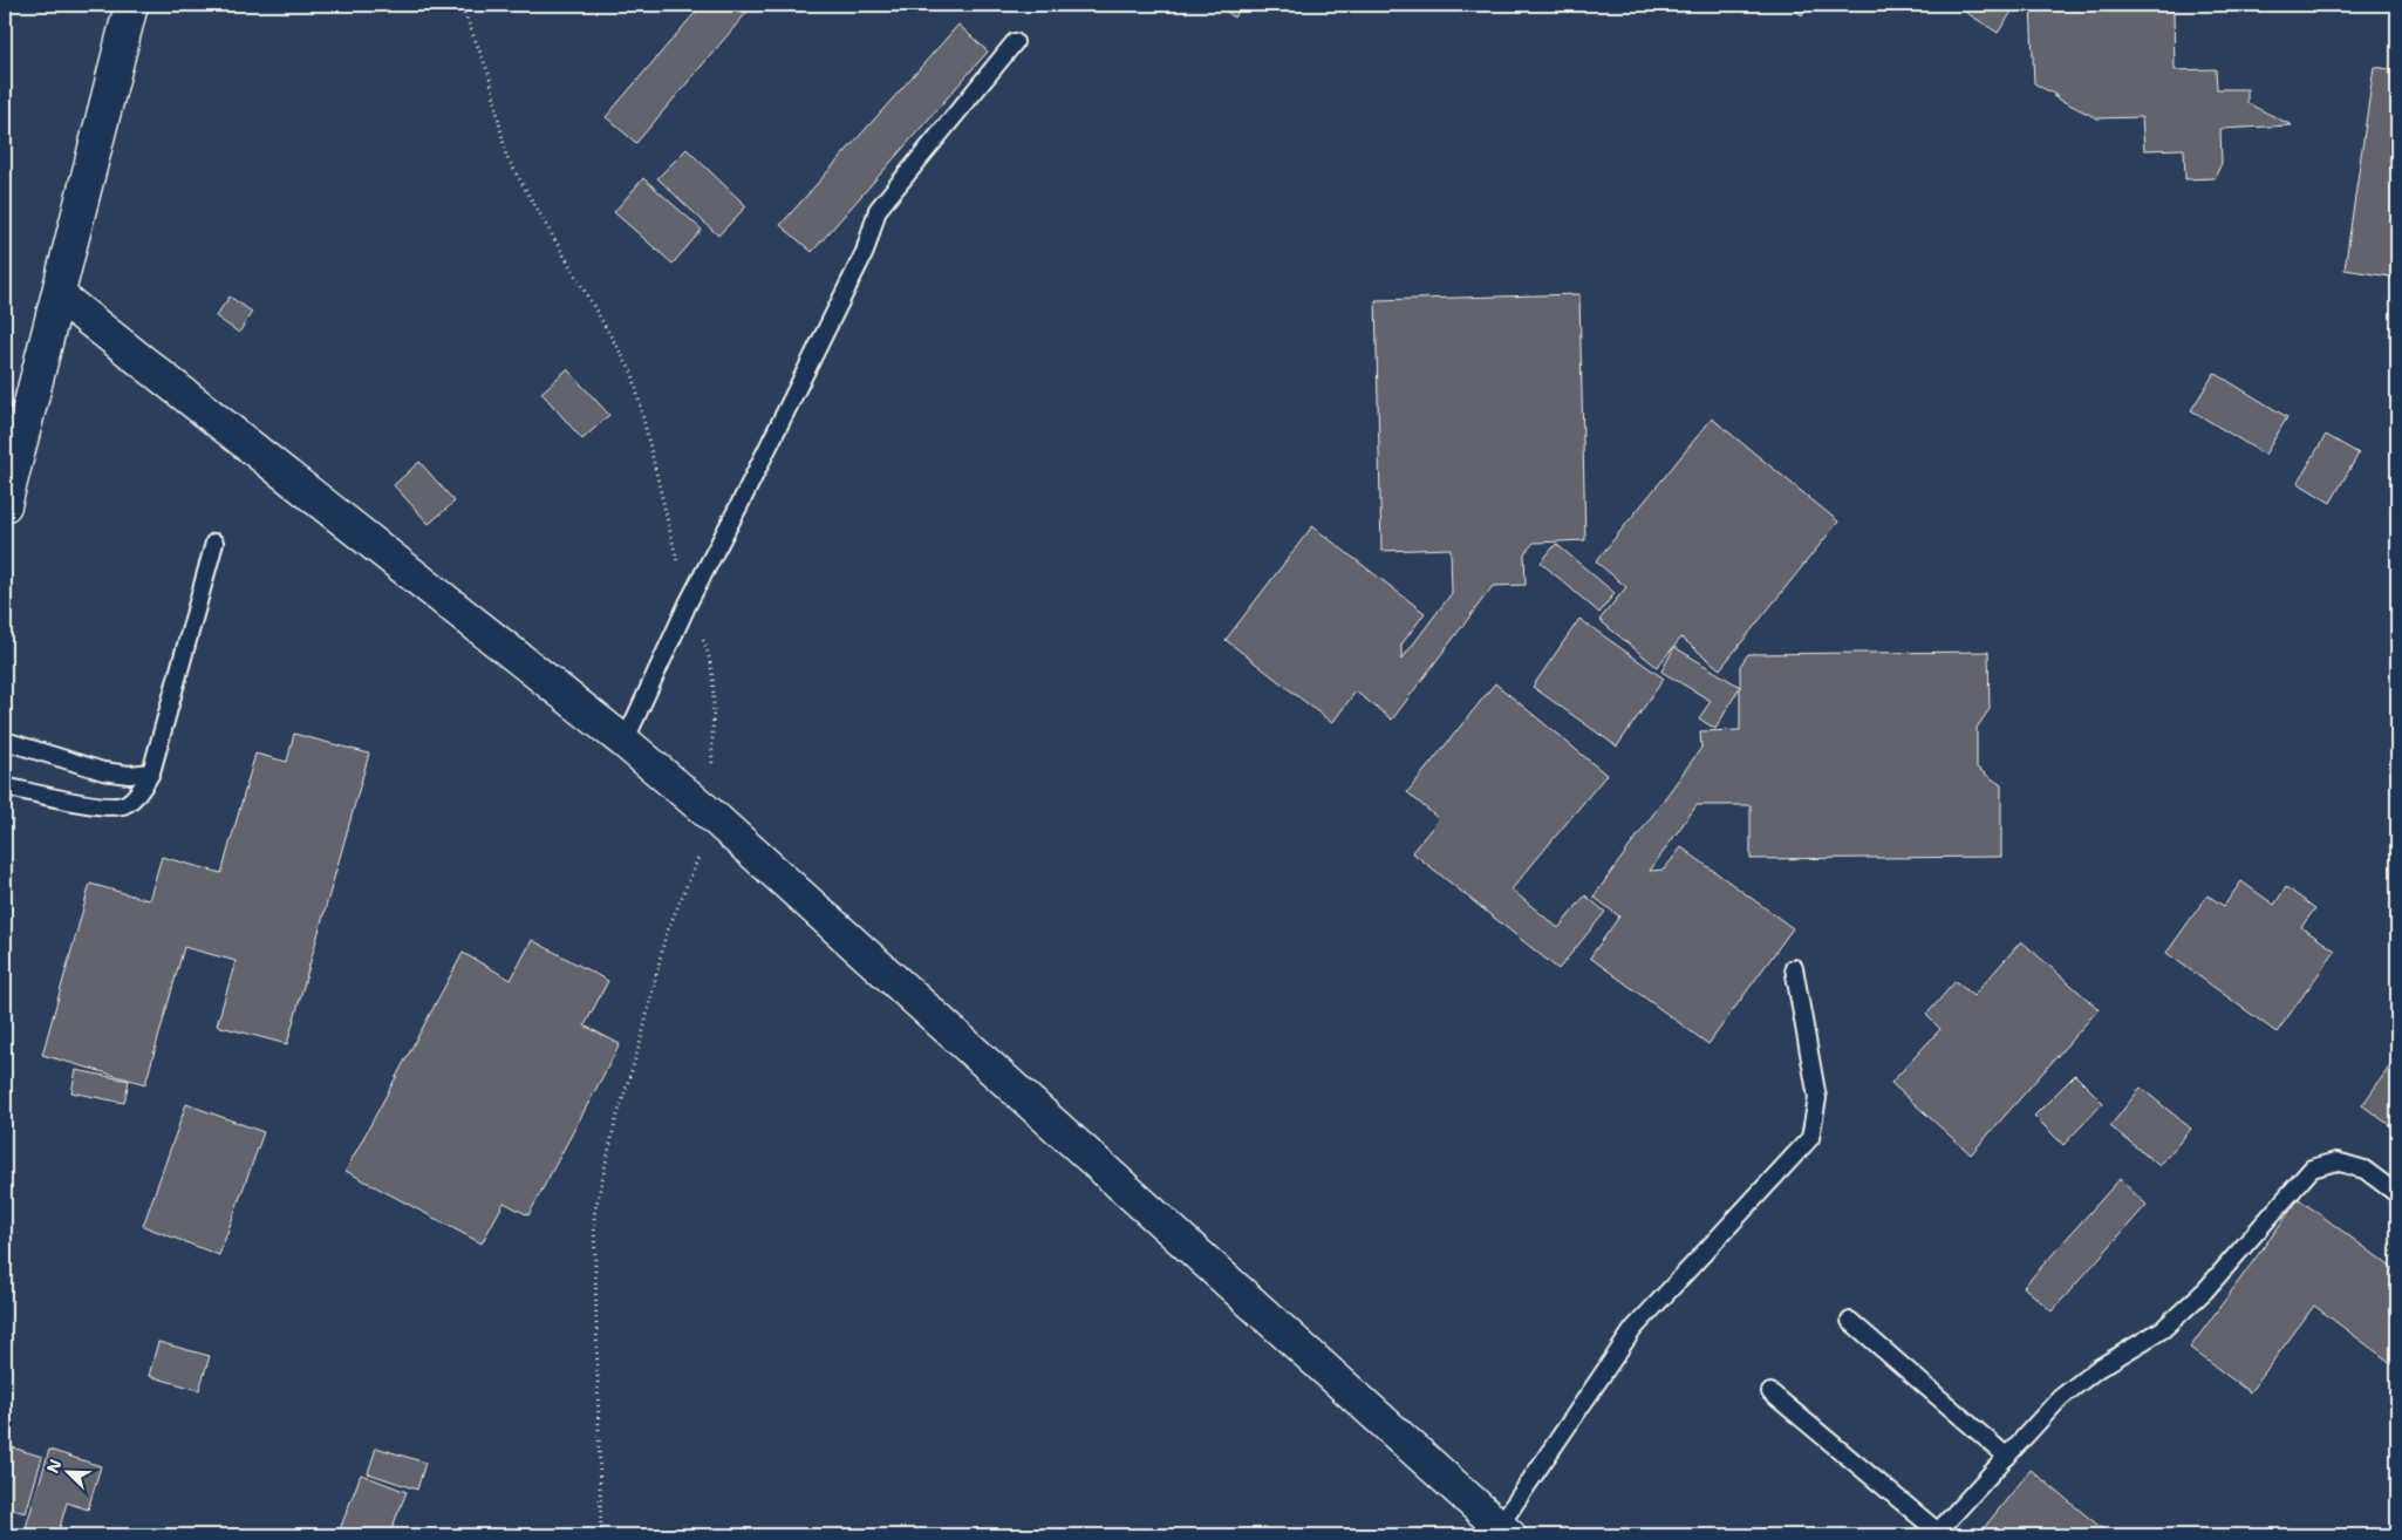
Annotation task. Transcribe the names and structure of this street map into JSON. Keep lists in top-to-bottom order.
{
  "north": "top left"
}
